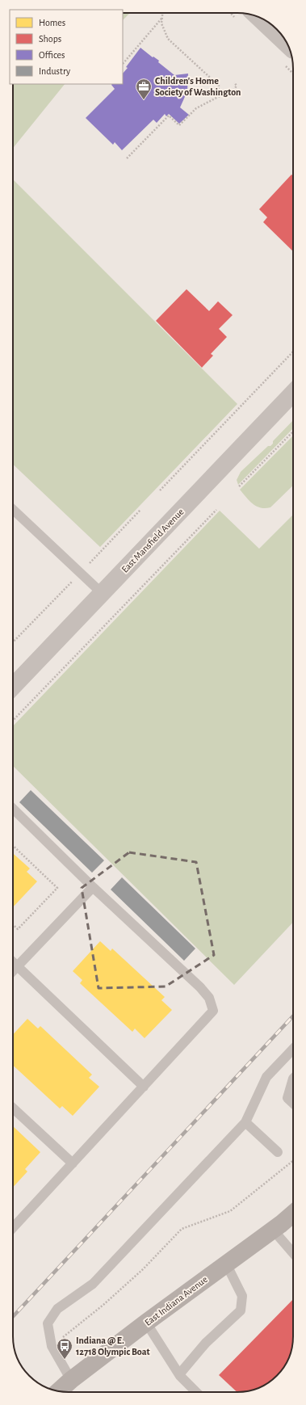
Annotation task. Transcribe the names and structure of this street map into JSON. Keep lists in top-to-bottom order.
{
  "streets": {
    "main road": ["East Indiana Avenue"],
    "street": ["East Mansfield Avenue"]
  },
  "places": {
    "office": ["Children's Home Society of Washington"],
    "bus stop": ["Indiana @ E. 12718 Olympic Boat"]
  },
  "legend": [
    "Homes",
    "Shops",
    "Offices",
    "Industry"
  ]
}
